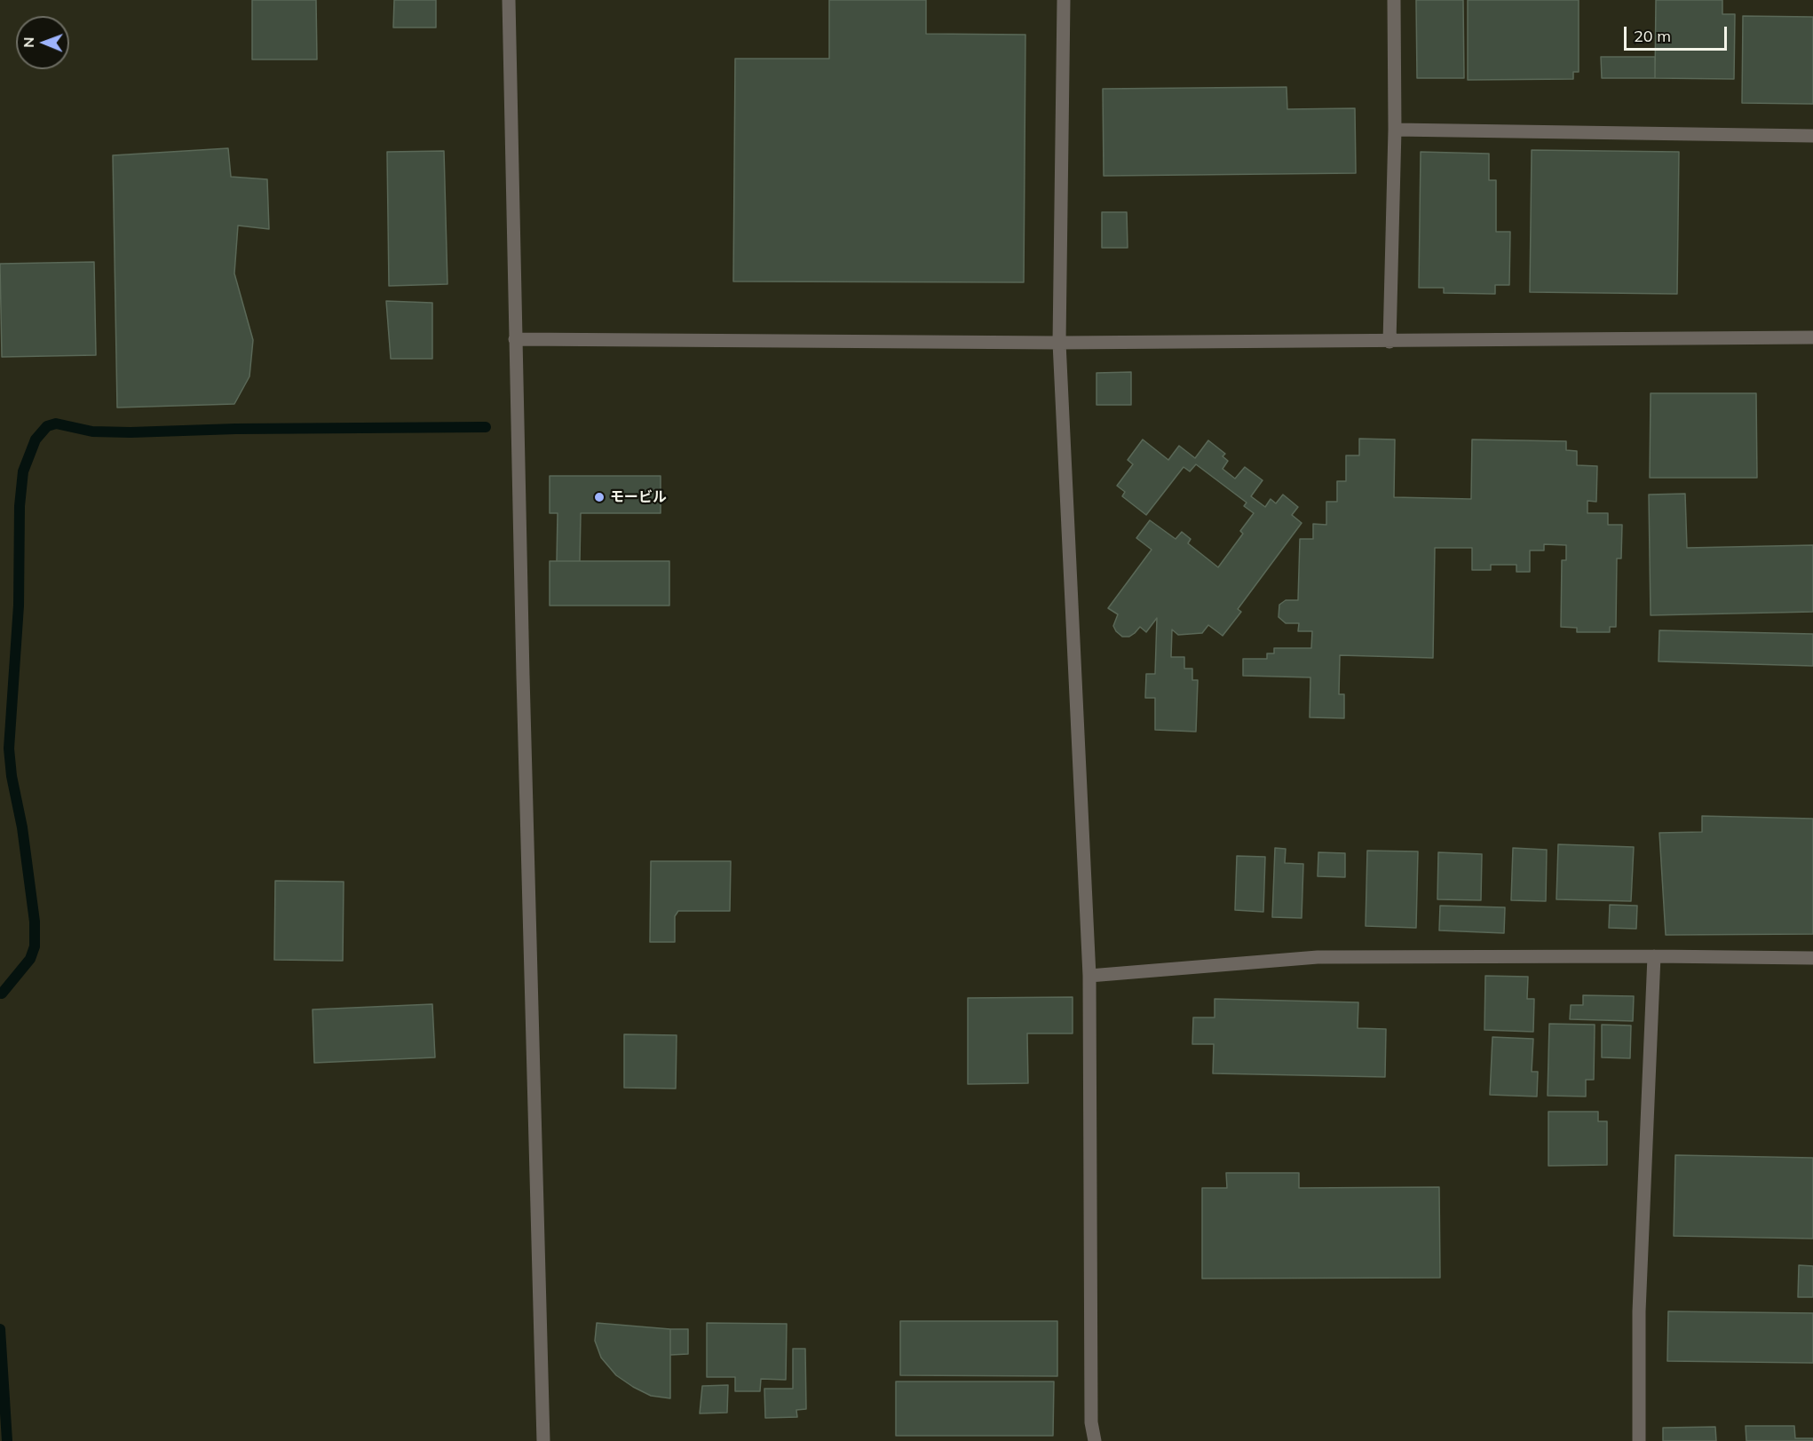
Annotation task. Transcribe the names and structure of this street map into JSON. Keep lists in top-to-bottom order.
{
  "places": ["モービル"],
  "scale_bar": "20 m",
  "north": "left"
}
